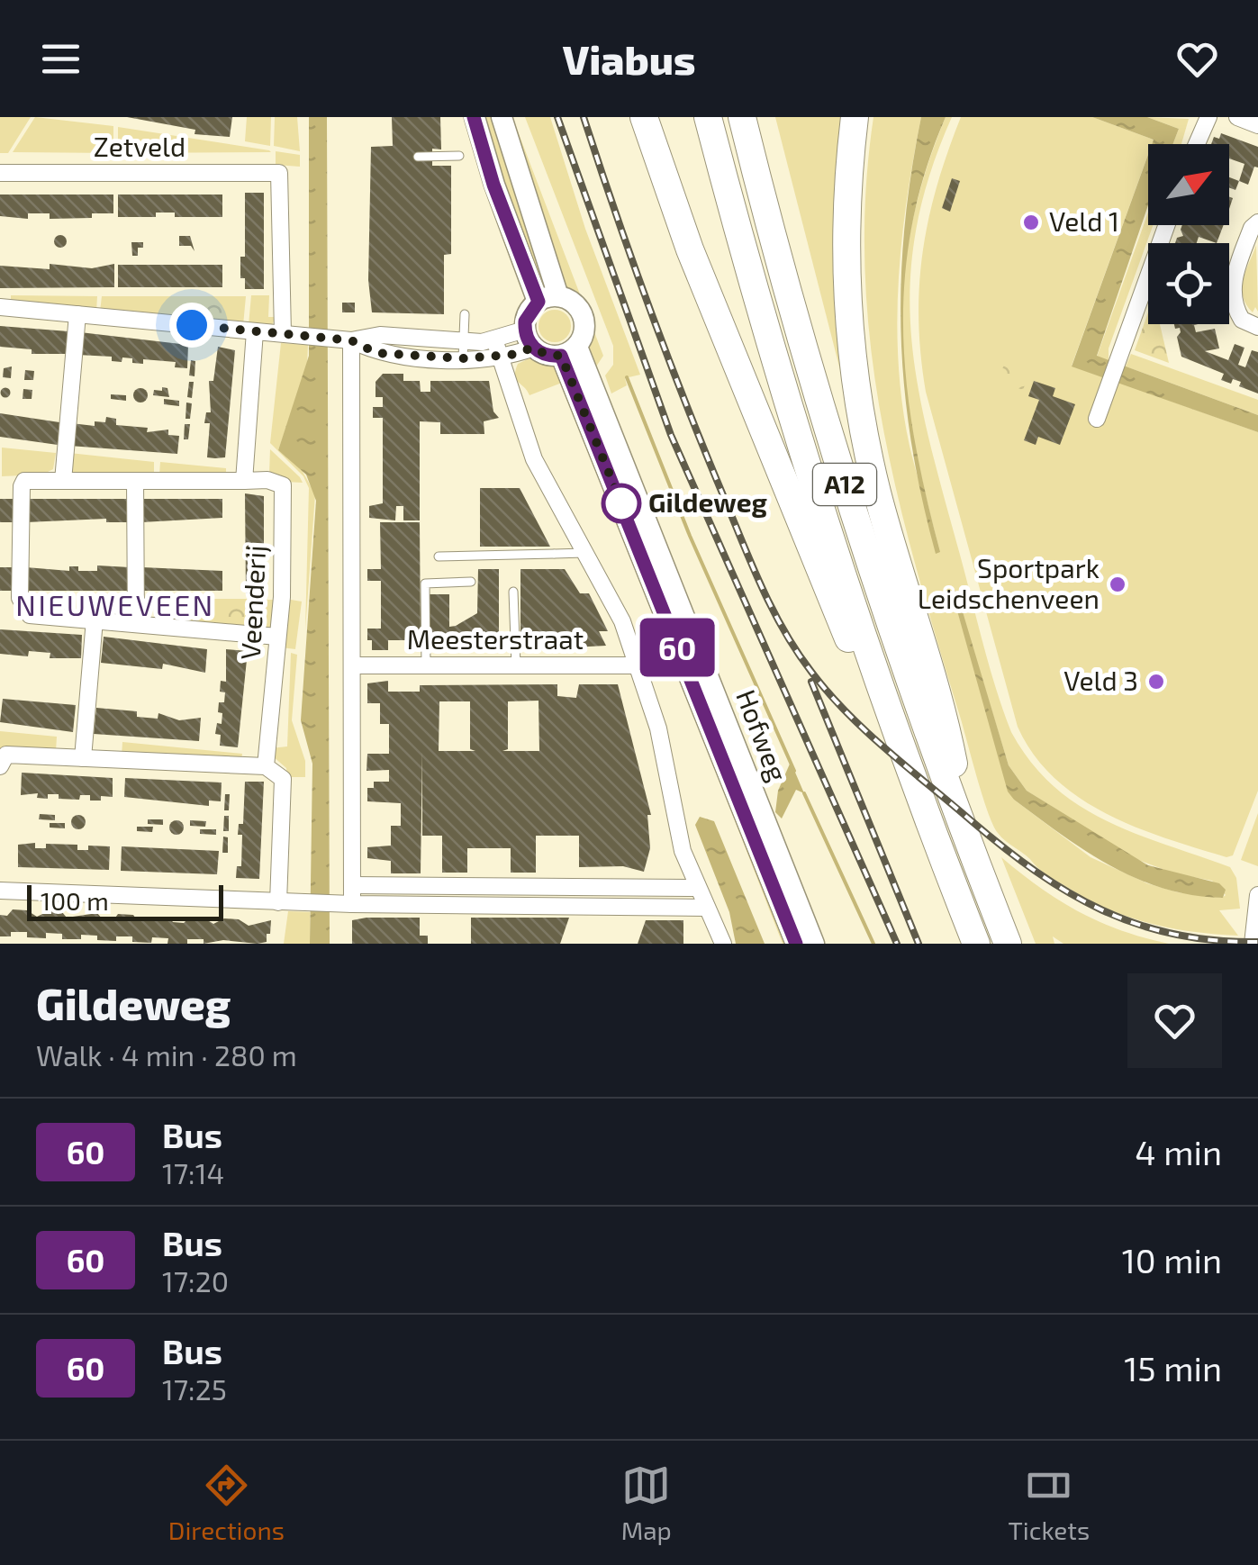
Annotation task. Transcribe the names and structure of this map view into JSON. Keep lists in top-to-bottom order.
{
  "streets": {
    "highway": ["A12"],
    "main road": ["Hofweg"],
    "street": ["Zetveld", "Veenderij", "Meesterstraat"]
  },
  "districts": ["NIEUWEVEEN"],
  "places": [
    "Veld 1",
    "Gildeweg",
    "Sportpark Leidschenveen",
    "Veld 3"
  ],
  "lines": ["bus line 60"],
  "scale_bar": "100 m",
  "north": "top right",
  "page": {
    "header": "Viabus",
    "on_map": "60",
    "scale": "100 m",
    "heading": ["Gildeweg", "Walk · 4 min · 280 m"],
    "list": [
      {
        "mark": "60",
        "name": "Bus",
        "note": "17:14",
        "value": "4 min"
      },
      {
        "mark": "60",
        "name": "Bus",
        "note": "17:20",
        "value": "10 min"
      },
      {
        "mark": "60",
        "name": "Bus",
        "note": "17:25",
        "value": "15 min"
      }
    ],
    "tabs": ["Directions", "Map", "Tickets"]
  }
}
